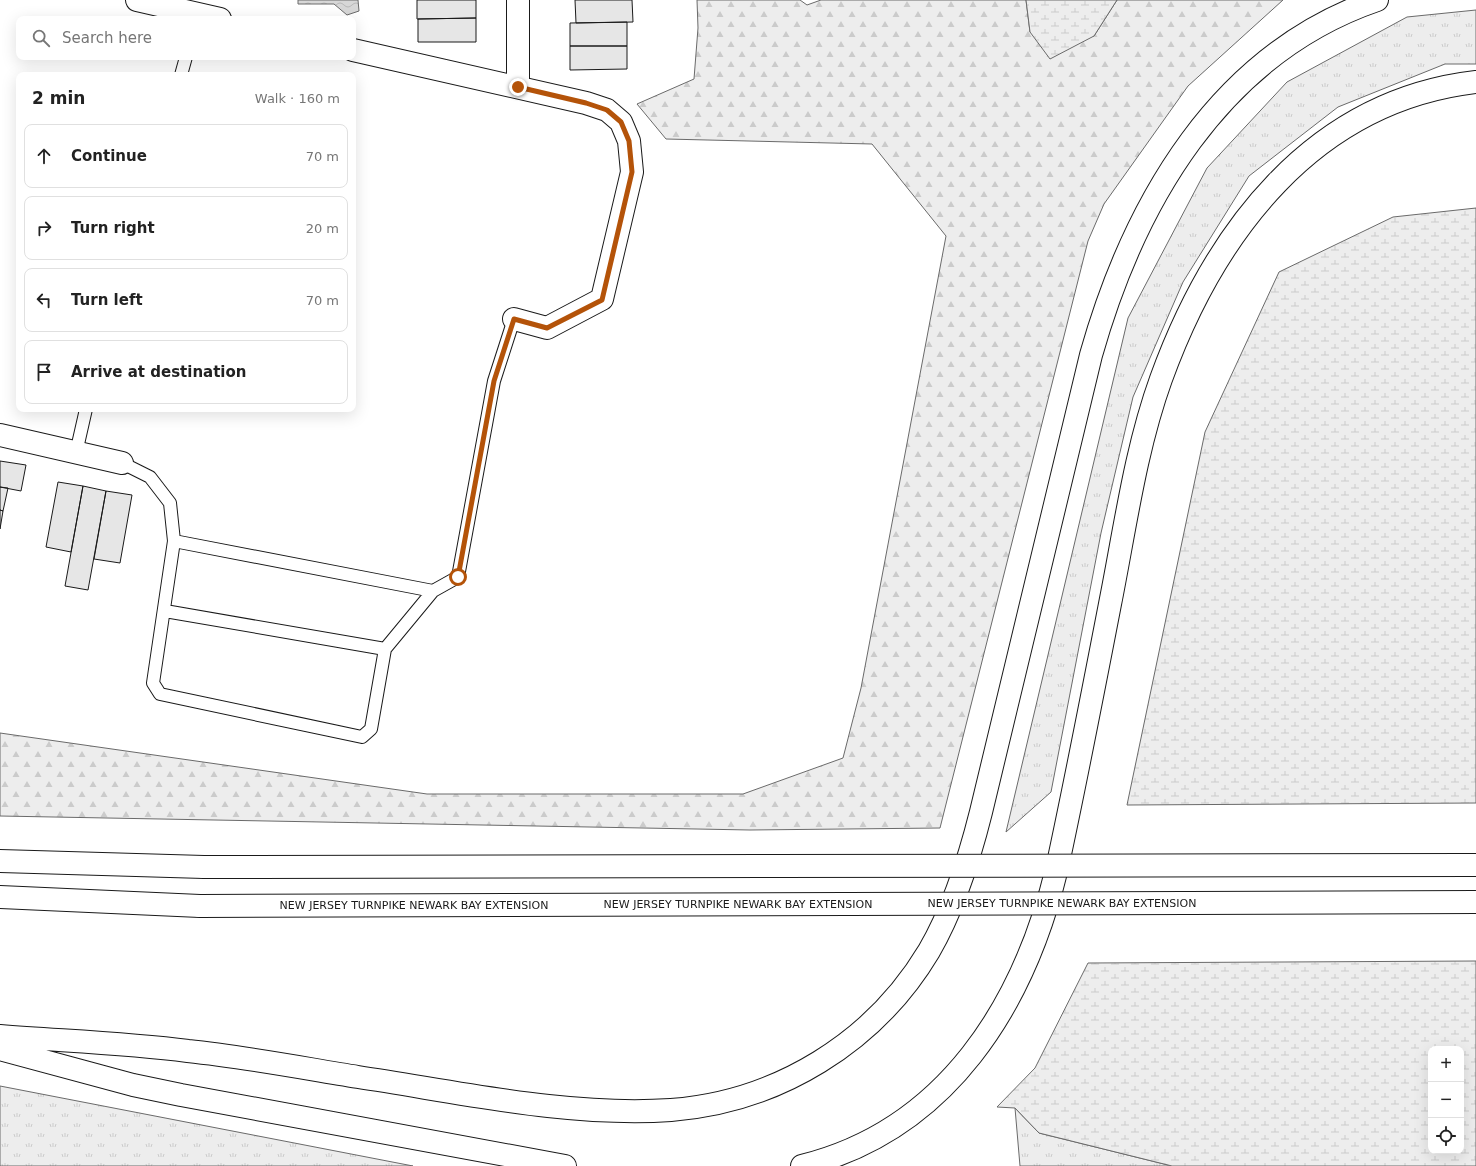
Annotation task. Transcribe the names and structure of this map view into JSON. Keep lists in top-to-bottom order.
{
  "streets": {
    "main road": ["NEW JERSEY TURNPIKE NEWARK BAY EXTENSION"]
  },
  "page": {
    "search": "Search here",
    "heading": ["2 min", "Walk · 160 m"],
    "list": [
      ["Continue", "70 m"],
      ["Turn right", "20 m"],
      ["Turn left", "70 m"],
      "Arrive at destination"
    ],
    "map_buttons": ["+", "−"]
  }
}
